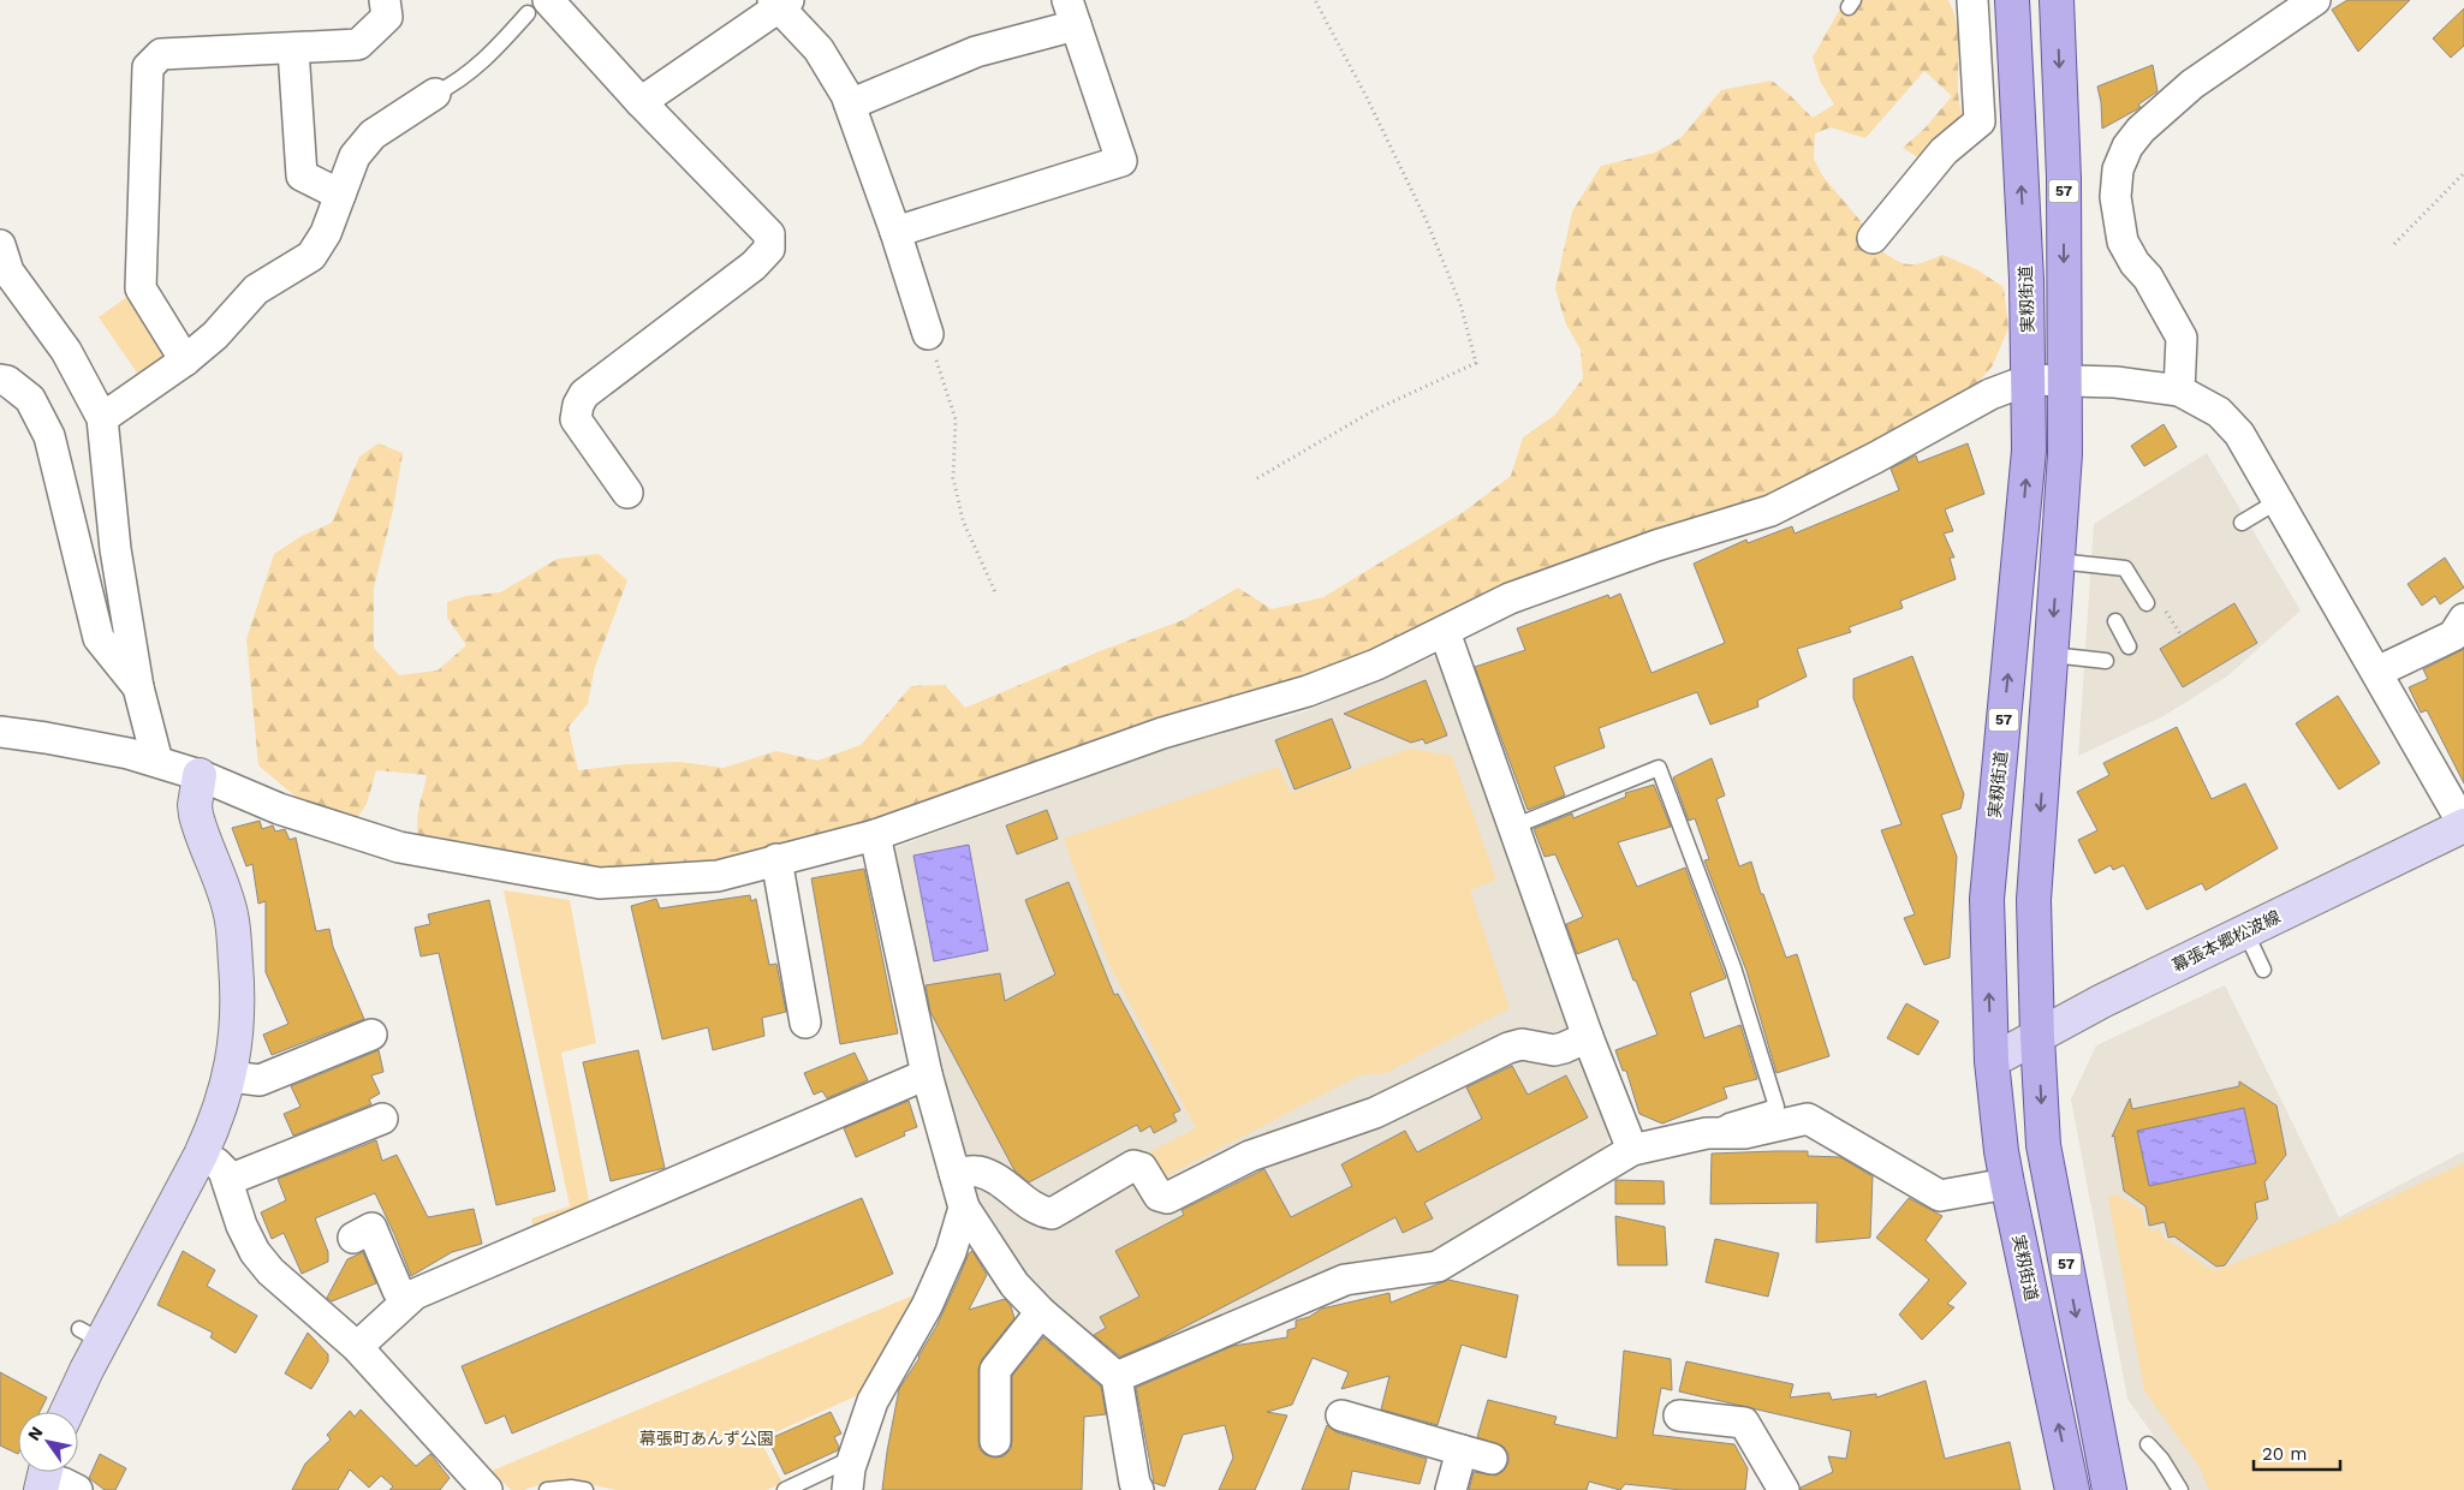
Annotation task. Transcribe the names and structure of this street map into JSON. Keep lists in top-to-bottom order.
{
  "streets": {
    "main road": ["57", "実籾街道"],
    "street": ["幕張本郷松波線"]
  },
  "crossings": [
    ["57", "幕張本郷松波線"],
    ["実籾街道", "幕張本郷松波線"]
  ],
  "parks": ["幕張町あんず公園"],
  "scale_bar": "20 m",
  "north": "top left"
}
